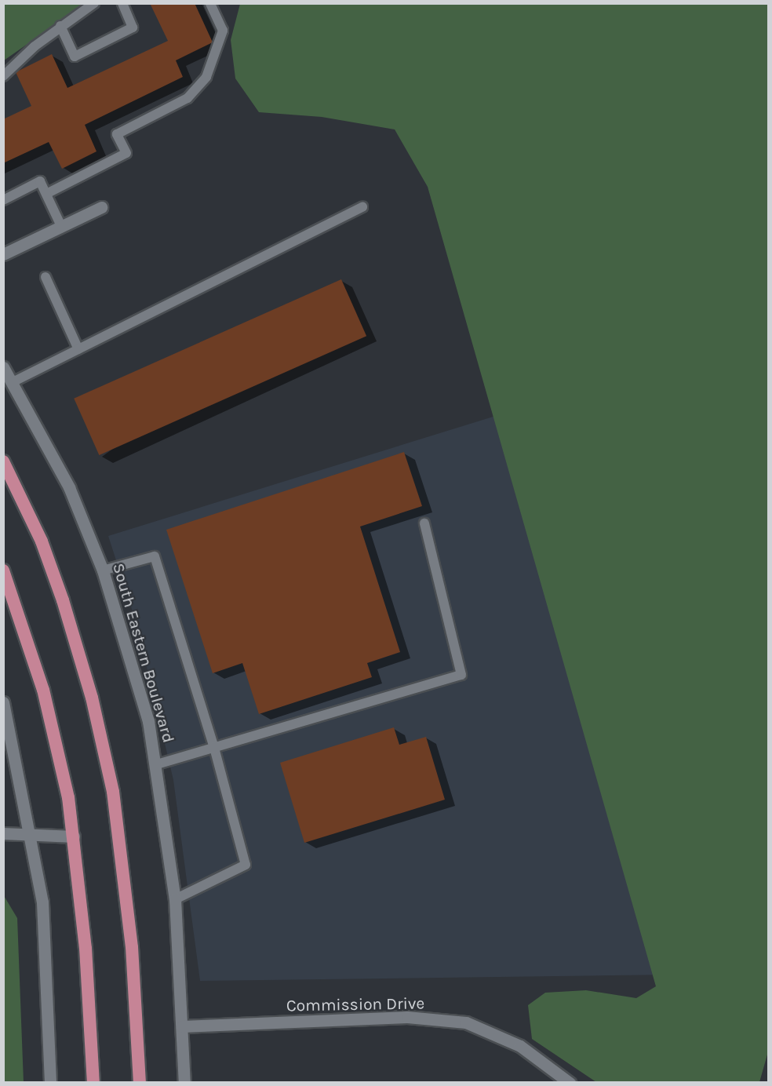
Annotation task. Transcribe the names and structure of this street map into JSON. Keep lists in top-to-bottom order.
{
  "streets": {
    "street": ["South Eastern Boulevard", "Commission Drive"]
  },
  "crossings": [
    ["South Eastern Boulevard", "Commission Drive"]
  ]
}
